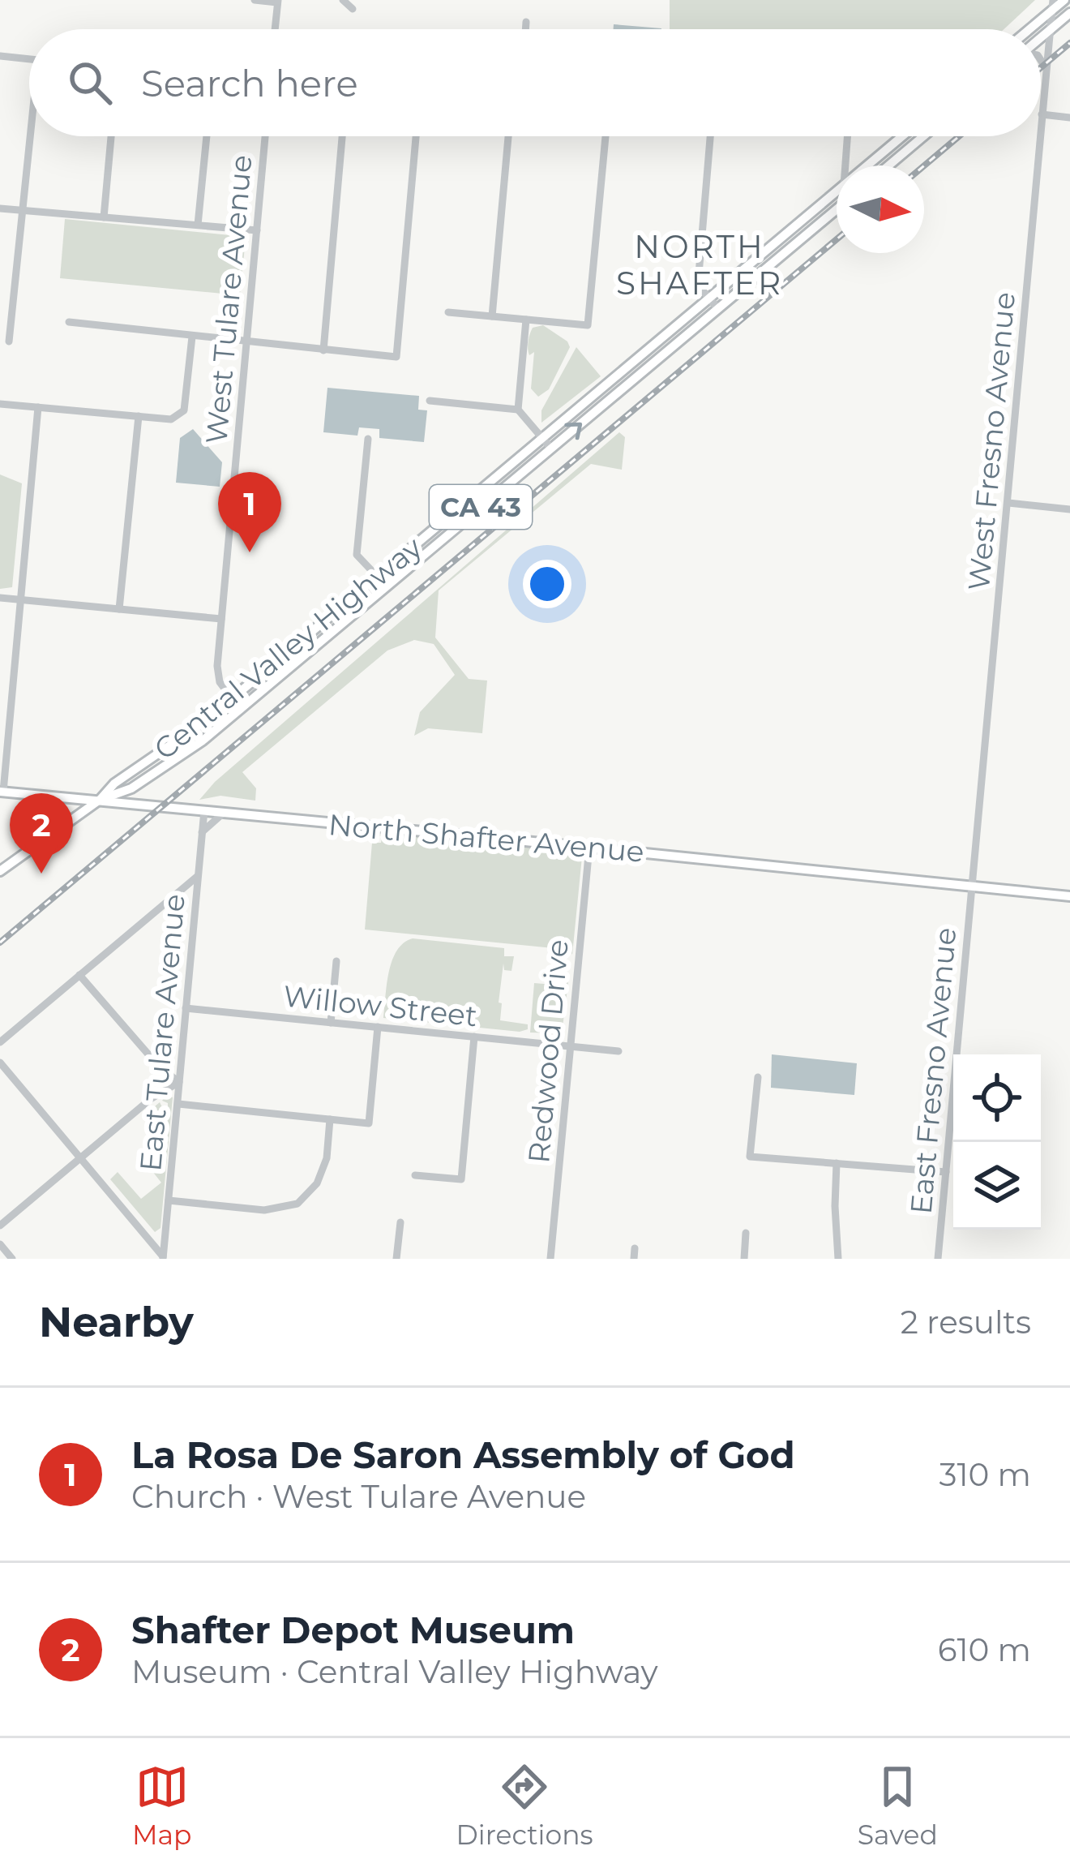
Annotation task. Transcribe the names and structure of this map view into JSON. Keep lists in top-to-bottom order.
{
  "streets": {
    "main road": ["CA 43", "Central Valley Highway", "North Shafter Avenue"],
    "street": [
      "West Tulare Avenue",
      "West Fresno Avenue",
      "Willow Street",
      "East Tulare Avenue",
      "Redwood Drive",
      "East Fresno Avenue"
    ]
  },
  "crossings": [
    ["West Tulare Avenue", "Central Valley Highway"],
    ["West Fresno Avenue", "North Shafter Avenue"],
    ["West Fresno Avenue", "East Fresno Avenue"],
    ["Central Valley Highway", "North Shafter Avenue"],
    ["North Shafter Avenue", "East Tulare Avenue"],
    ["North Shafter Avenue", "Redwood Drive"],
    ["North Shafter Avenue", "East Fresno Avenue"],
    ["Willow Street", "East Tulare Avenue"],
    ["Willow Street", "Redwood Drive"]
  ],
  "districts": ["NORTH SHAFTER"],
  "north": "right",
  "page": {
    "search": "Search here",
    "pins": ["1", "2"],
    "heading": ["Nearby", "2 results"],
    "list": [
      {
        "mark": "1",
        "name": "La Rosa De Saron Assembly of God",
        "note": "Church · West Tulare Avenue",
        "value": "310 m"
      },
      {
        "mark": "2",
        "name": "Shafter Depot Museum",
        "note": "Museum · Central Valley Highway",
        "value": "610 m"
      }
    ],
    "nav": ["Map", "Directions", "Saved"]
  }
}
